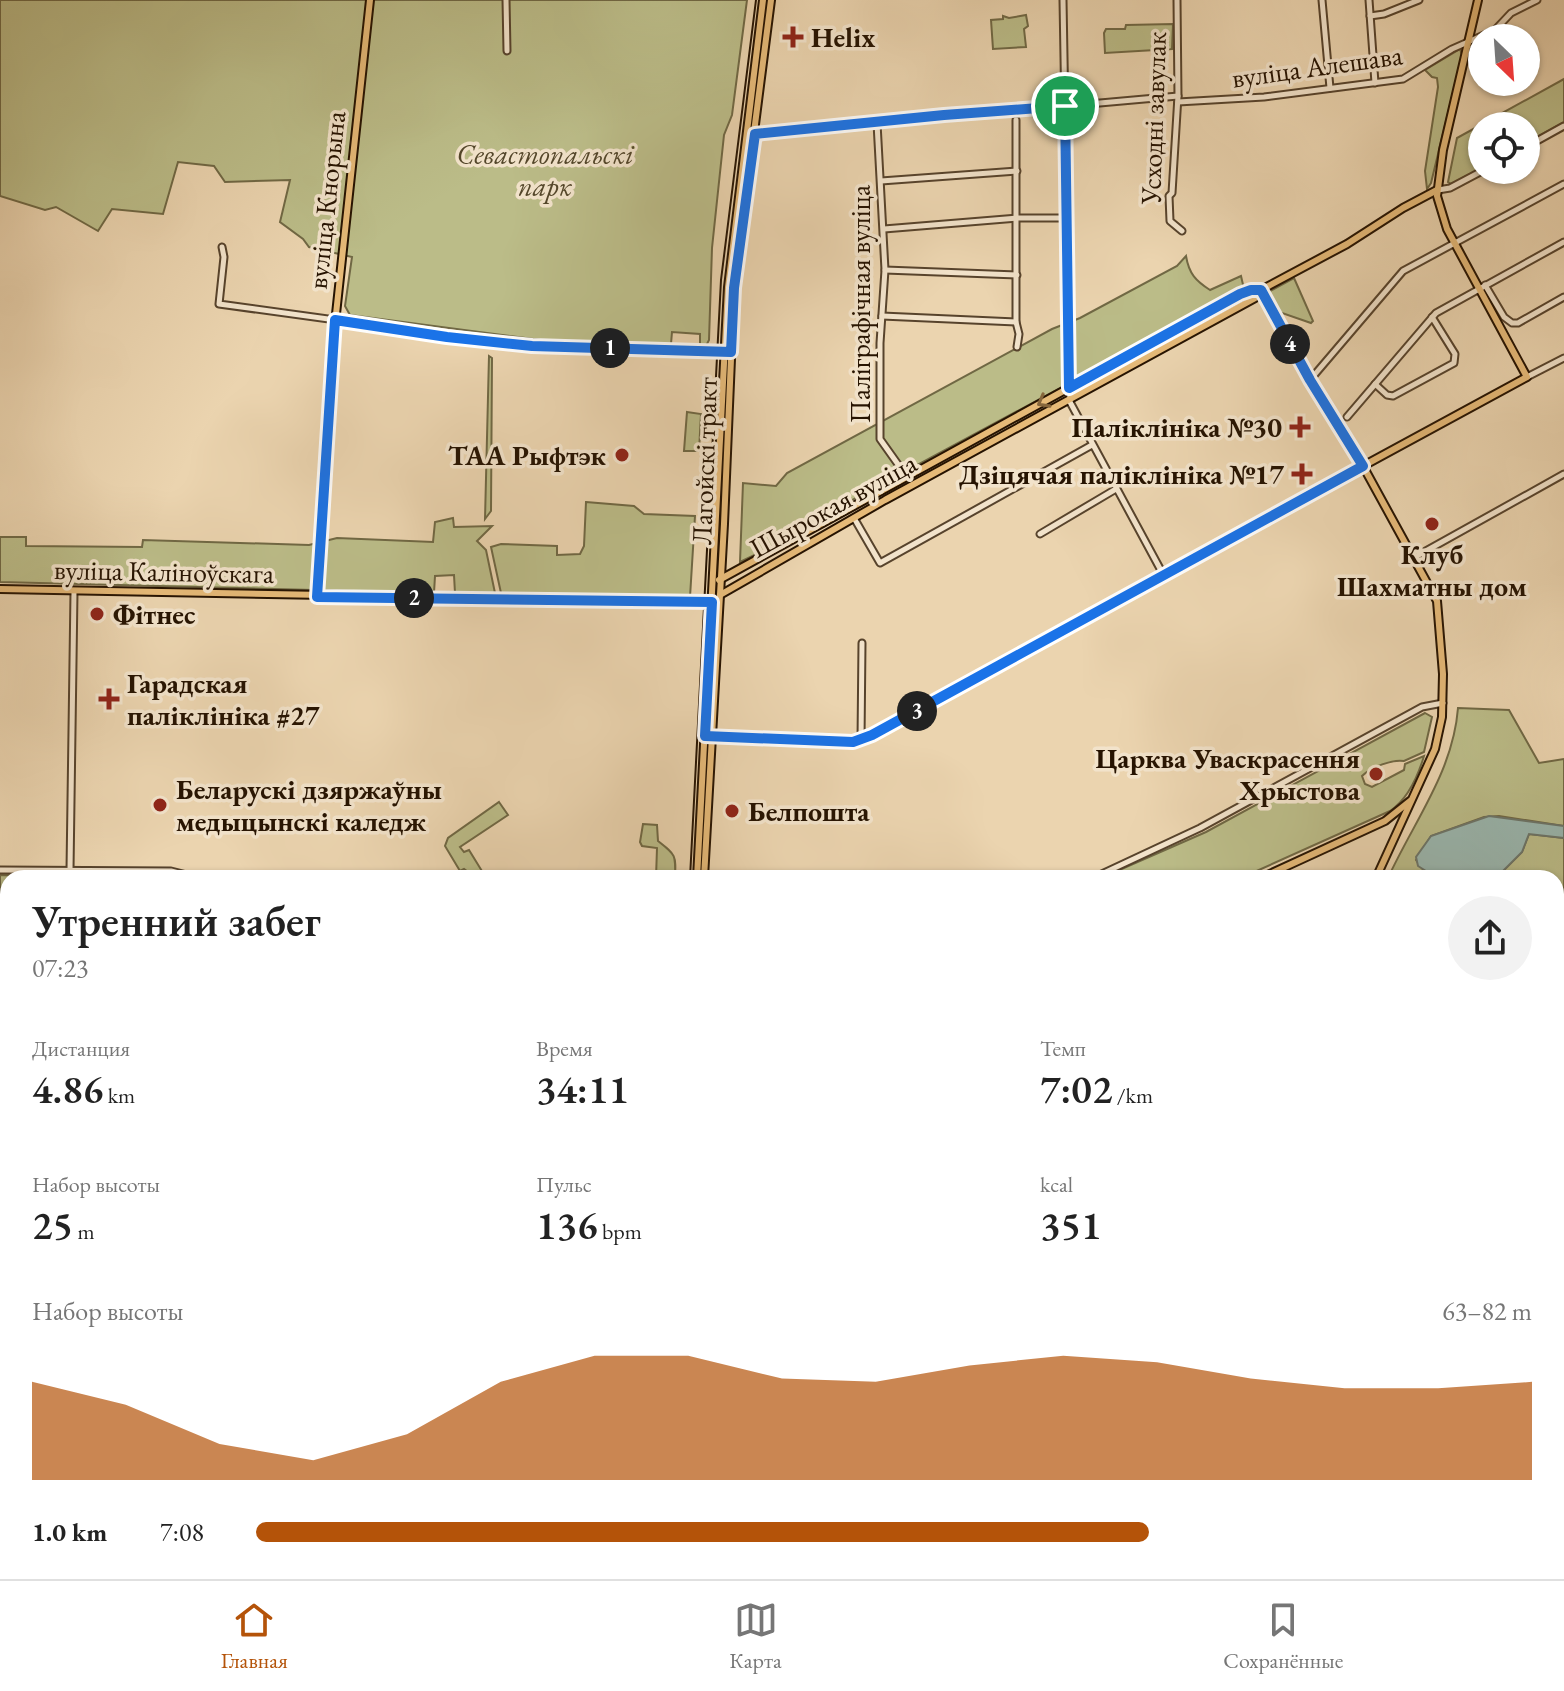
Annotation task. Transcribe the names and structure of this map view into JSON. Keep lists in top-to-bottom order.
{
  "streets": {
    "main road": [
      "вуліца Кнорына",
      "Лагойскі тракт",
      "Шырокая вуліца",
      "вуліца Каліноўскага"
    ],
    "street": ["вуліца Алешава", "Усходні завулак", "Паліграфічная вуліца"]
  },
  "crossings": [
    ["вуліца Алешава", "Усходні завулак"],
    ["вуліца Алешава", "Паліграфічная вуліца"],
    ["вуліца Алешава", "Лагойскі тракт"],
    ["вуліца Кнорына", "вуліца Каліноўскага"],
    ["Паліграфічная вуліца", "Шырокая вуліца"],
    ["Лагойскі тракт", "Шырокая вуліца"],
    ["Лагойскі тракт", "вуліца Каліноўскага"],
    ["Шырокая вуліца", "вуліца Каліноўскага"]
  ],
  "parks": ["Севастопальскі парк"],
  "places": {
    "health": [
      "Helix",
      "Паліклініка №30",
      "Дзіцячая паліклініка №17",
      "Гарадская паліклініка #27"
    ],
    "other": [
      "ТАА Рыфтэк",
      "Клуб Шахматны дом",
      "Фітнес",
      "Царква Уваскрасення Хрыстова",
      "Беларускі дзяржаўны медыцынскі каледж",
      "Белпошта"
    ]
  },
  "north": "bottom right",
  "page": {
    "pins": [
      "4",
      "1",
      "2",
      "3"
    ],
    "heading": ["Утренний забег", "07:23"],
    "stats": [
      ["Дистанция", "4.86 km"],
      ["Время", "34:11"],
      ["Темп", "7:02 /km"],
      ["Набор высоты", "25 m"],
      ["Пульс", "136 bpm"],
      ["kcal", "351"]
    ],
    "chart": ["Набор высоты", "63–82 m"],
    "list": [
      {
        "name": "1.0 km",
        "note": "7:08"
      }
    ],
    "tabs": ["Главная", "Карта", "Сохранённые"]
  }
}
